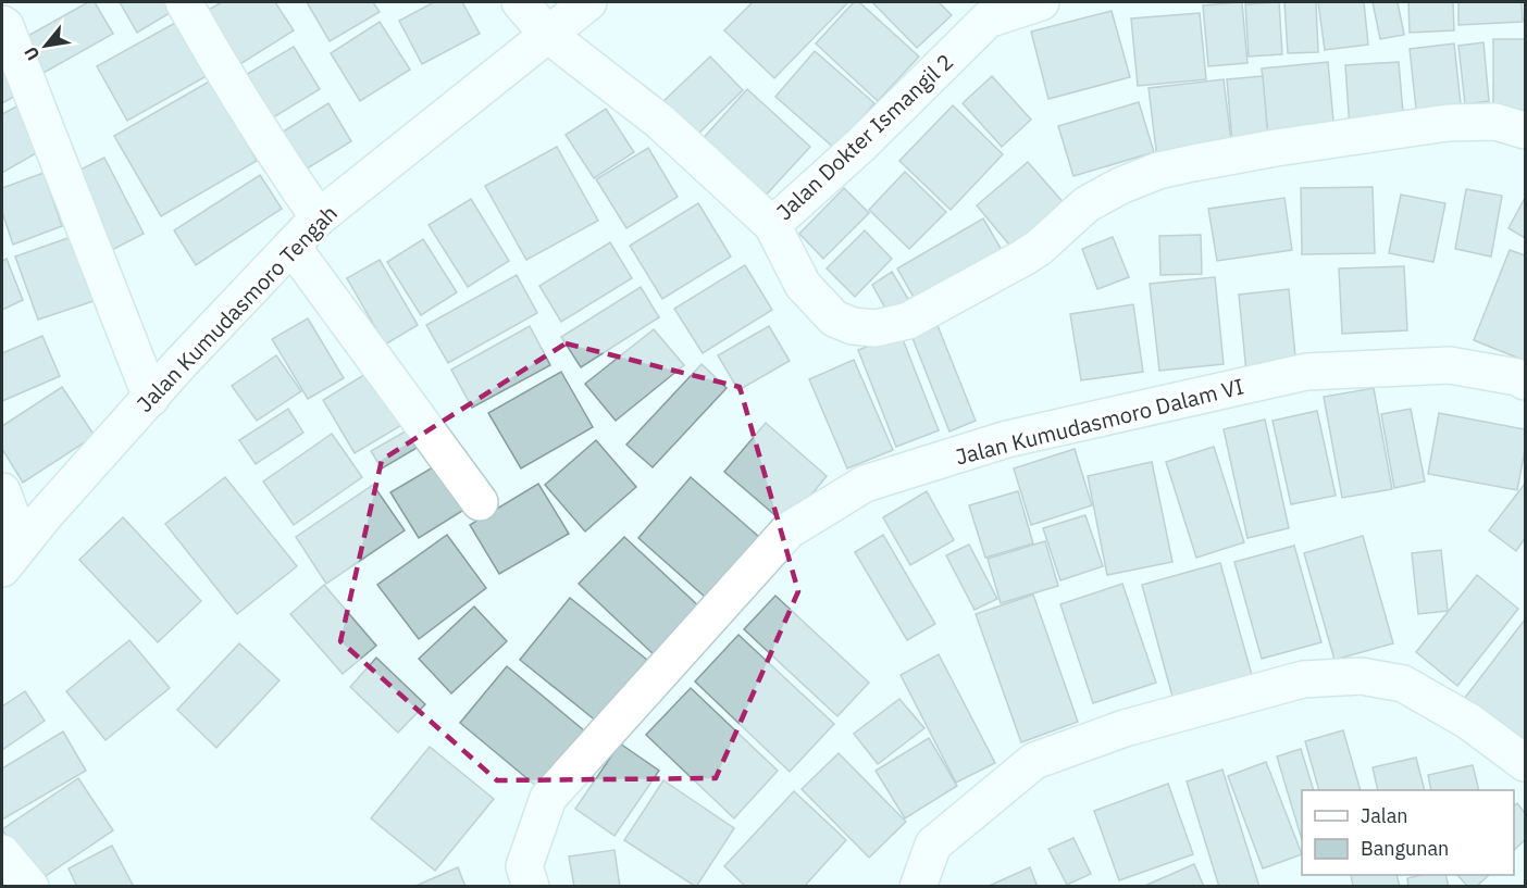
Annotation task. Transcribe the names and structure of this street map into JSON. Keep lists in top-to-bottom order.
{
  "streets": {
    "street": ["Jalan Dokter Ismangil 2", "Jalan Kumudasmoro Tengah", "Jalan Kumudasmoro Dalam VI"]
  },
  "crossings": [
    ["Jalan Dokter Ismangil 2", "Jalan Kumudasmoro Tengah"]
  ],
  "legend": ["Jalan", "Bangunan"],
  "north": "bottom left"
}
